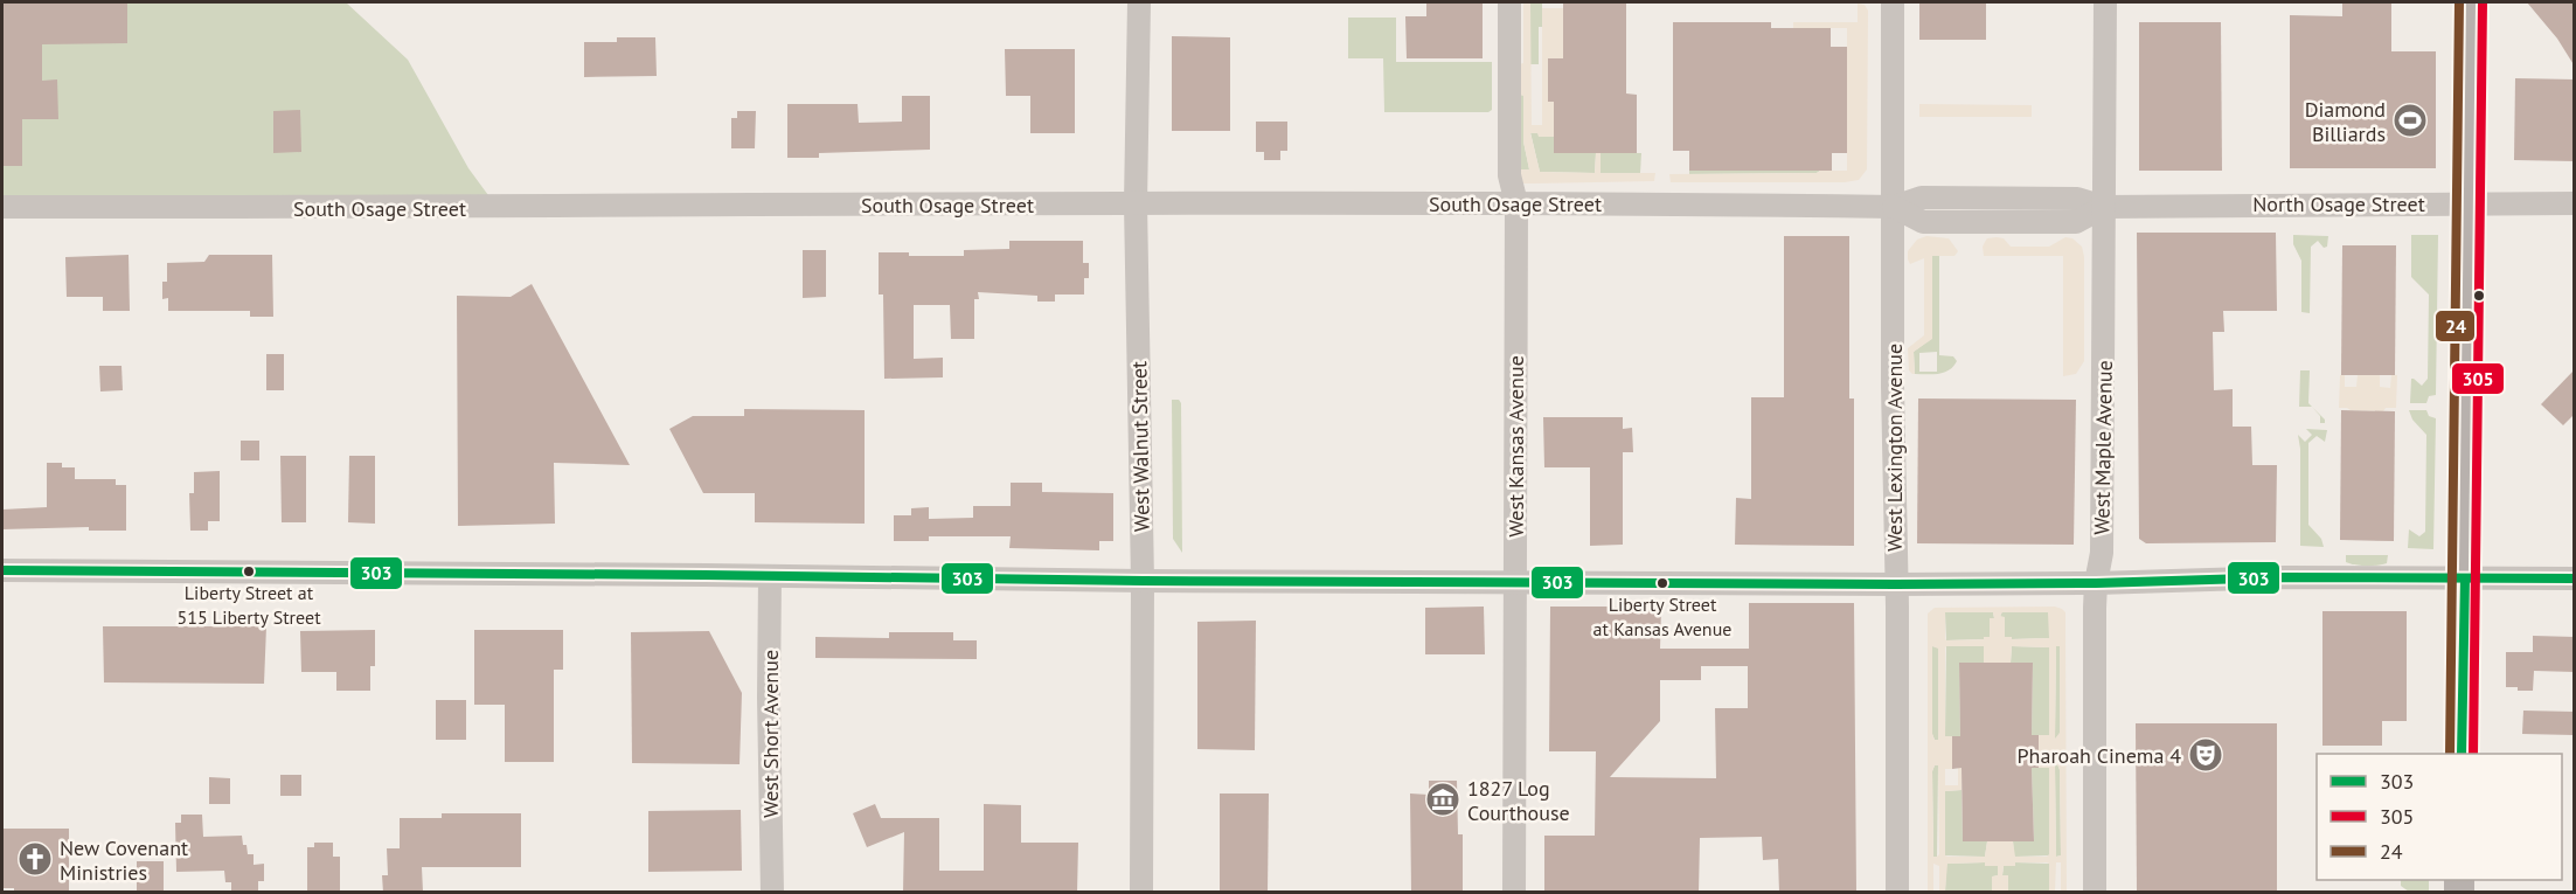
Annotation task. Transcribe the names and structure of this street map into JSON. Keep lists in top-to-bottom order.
{
  "streets": {
    "street": [
      "South Osage Street",
      "North Osage Street",
      "West Walnut Street",
      "West Kansas Avenue",
      "West Lexington Avenue",
      "West Maple Avenue",
      "West Short Avenue"
    ]
  },
  "crossings": [
    ["South Osage Street", "North Osage Street"],
    ["South Osage Street", "West Walnut Street"],
    ["South Osage Street", "West Kansas Avenue"],
    ["South Osage Street", "West Lexington Avenue"],
    ["North Osage Street", "West Lexington Avenue"],
    ["North Osage Street", "West Maple Avenue"]
  ],
  "places": {
    "sports": ["Diamond Billiards"],
    "other": ["Liberty Street at 515 Liberty Street", "Liberty Street at Kansas Avenue"],
    "theatre": ["Pharoah Cinema 4"],
    "museum": ["1827 Log Courthouse"],
    "church": ["New Covenant Ministries"]
  },
  "lines": ["transit line 305", "transit line 24", "transit line 303"],
  "legend": ["303", "305", "24"]
}
